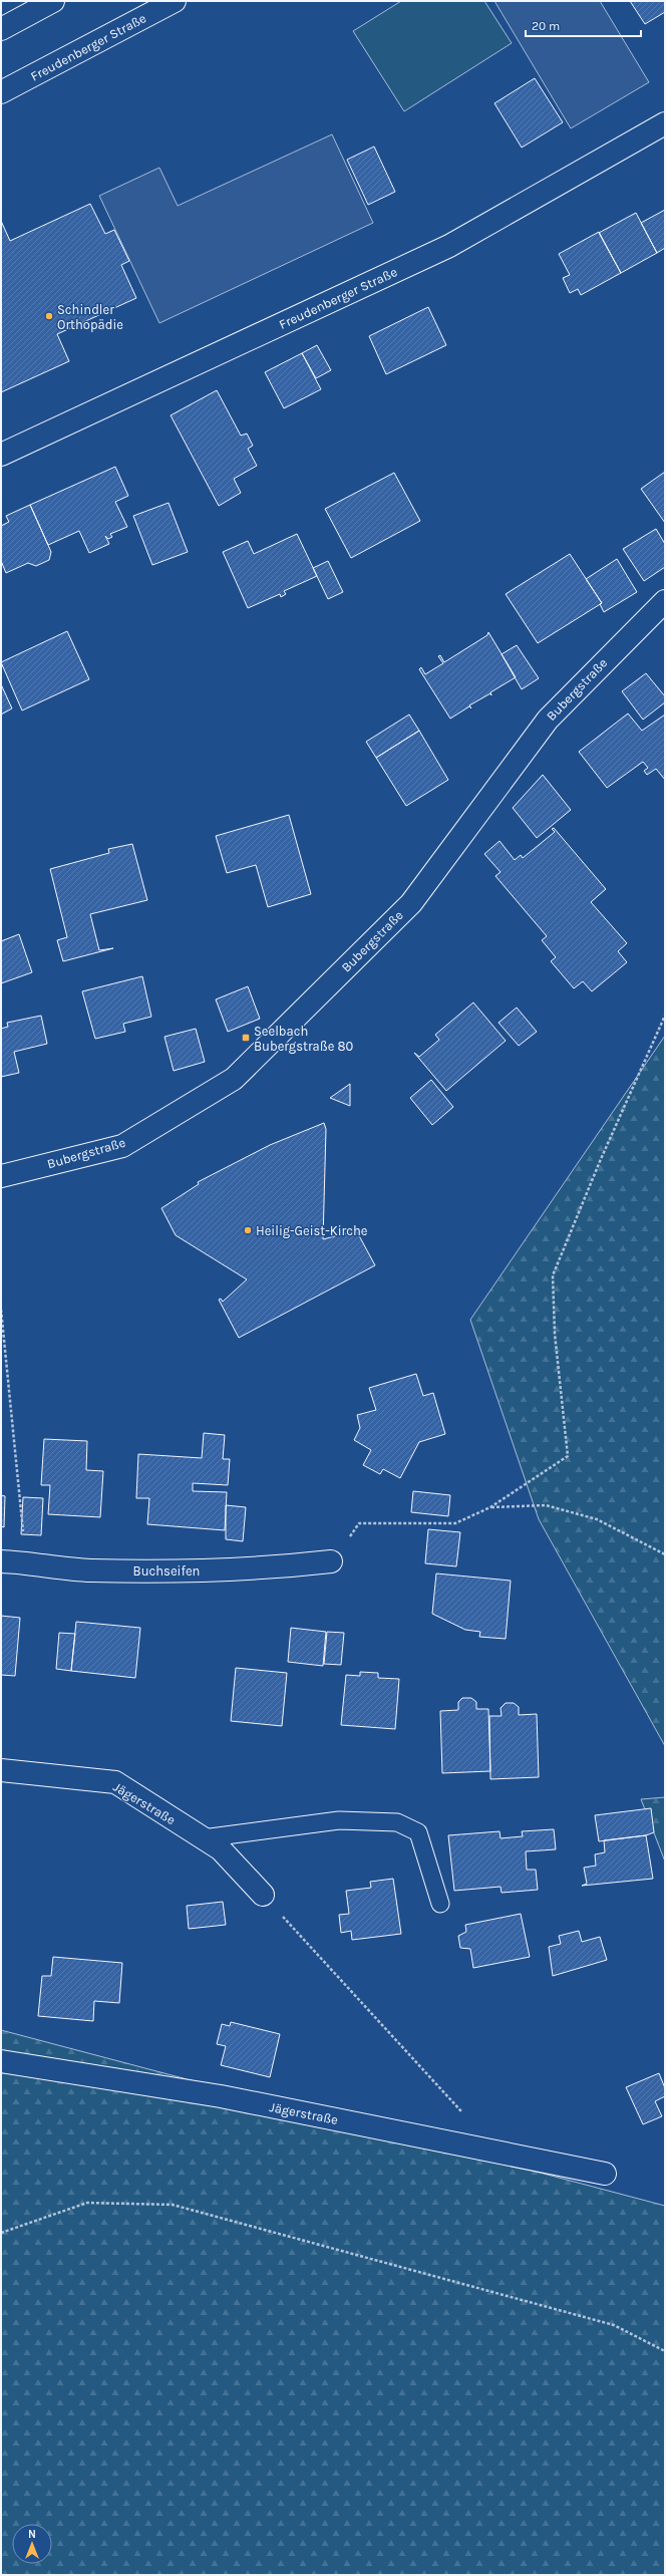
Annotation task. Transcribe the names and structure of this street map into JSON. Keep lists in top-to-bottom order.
{
  "streets": {
    "street": [
      "Freudenberger Straße",
      "Bubergstraße",
      "Buchseifen",
      "Jägerstraße"
    ]
  },
  "places": {
    "other": ["Schindler Orthopädie", "Heilig-Geist-Kirche"],
    "transit": ["Seelbach Bubergstraße 80"]
  },
  "scale_bar": "20 m",
  "north": "top"
}
